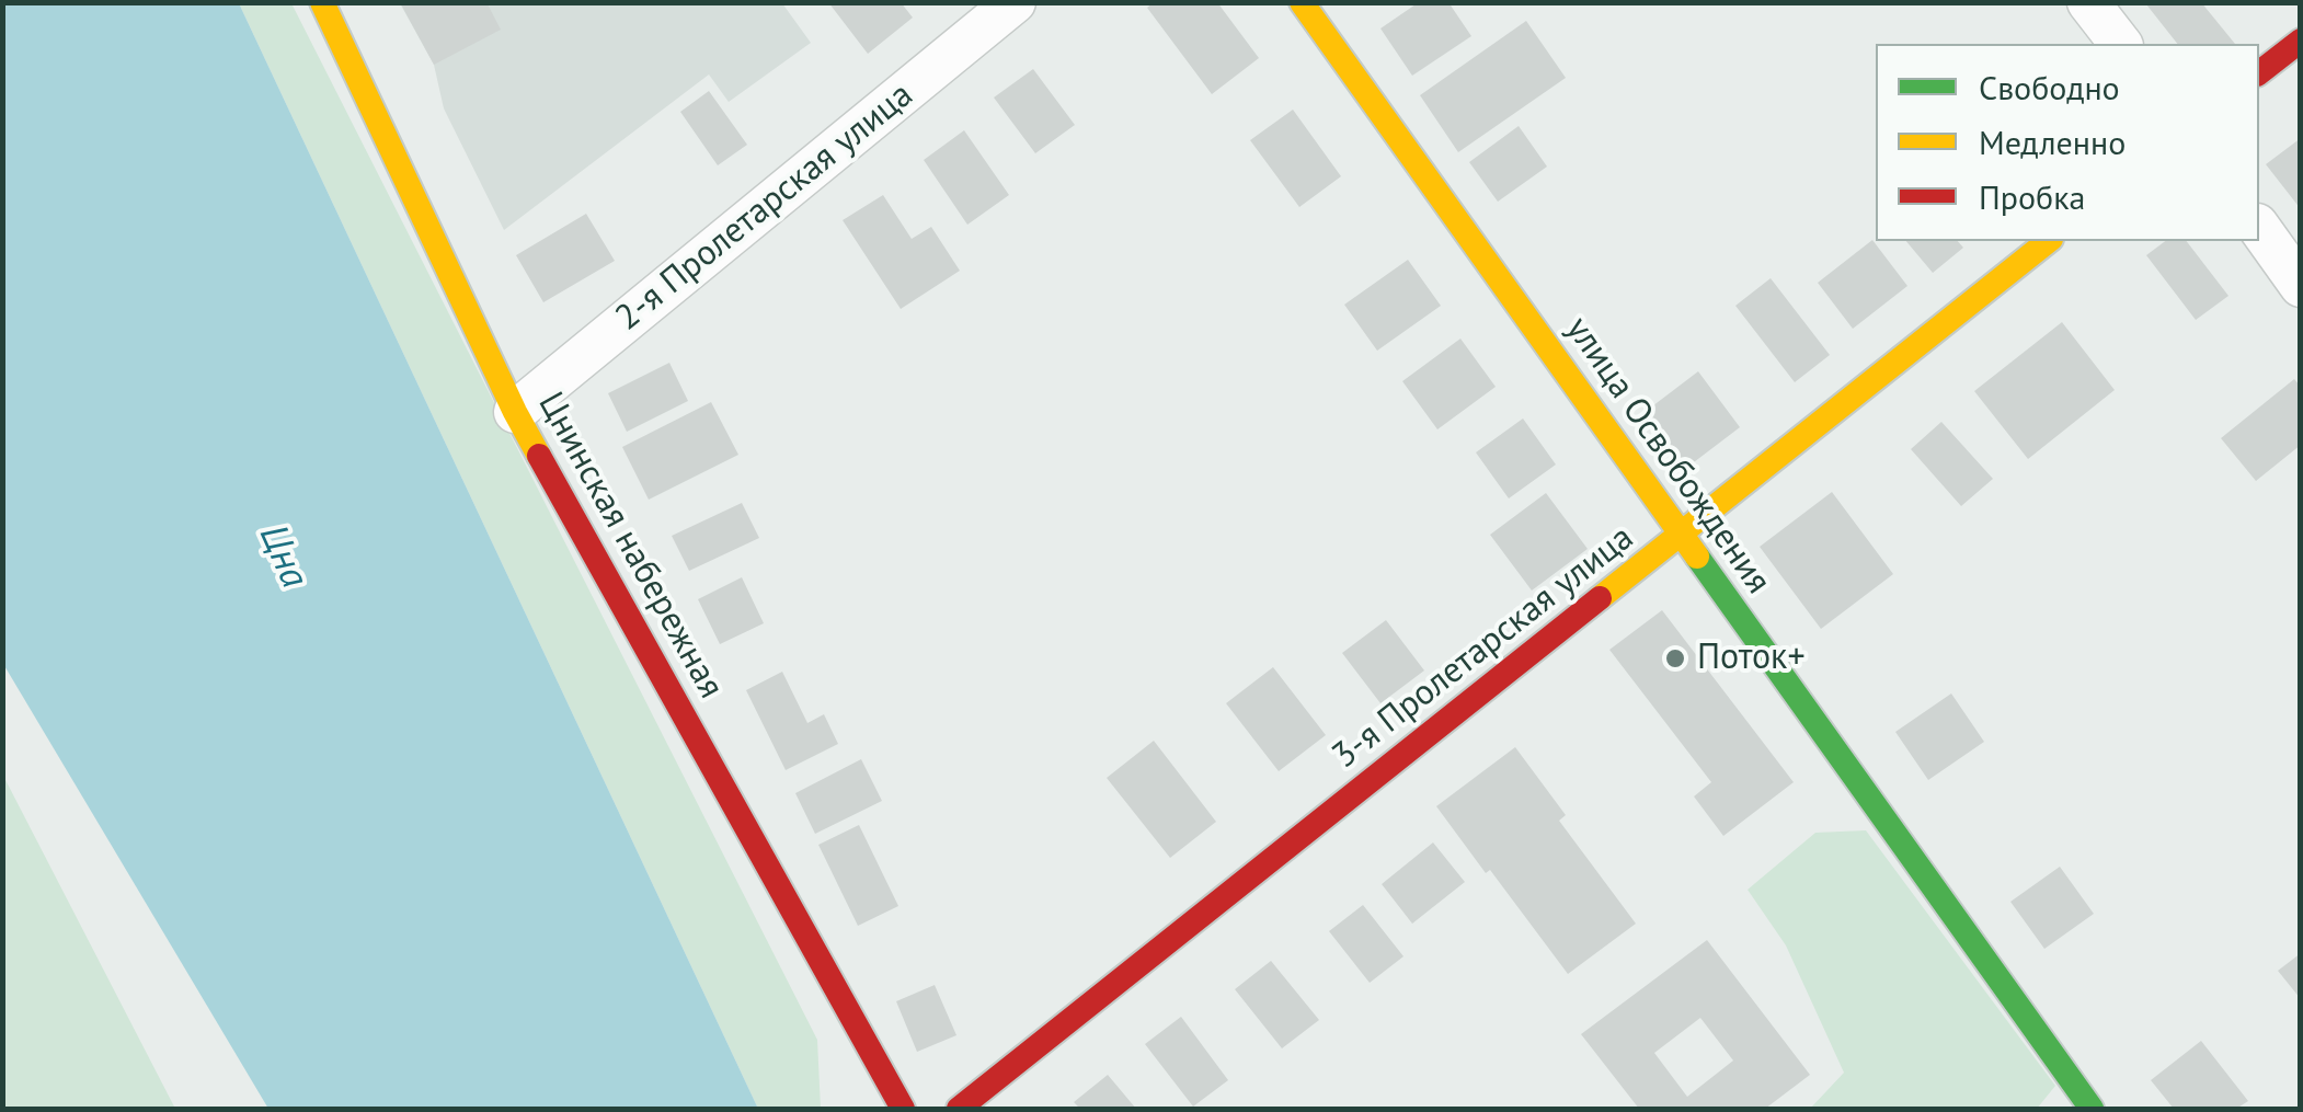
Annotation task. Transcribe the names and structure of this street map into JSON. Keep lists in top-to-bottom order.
{
  "streets": {
    "street": [
      "2-я Пролетарская улица",
      "улица Освобождения",
      "Цнинская набережная",
      "3-я Пролетарская улица"
    ]
  },
  "crossings": [
    ["2-я Пролетарская улица", "Цнинская набережная"],
    ["улица Освобождения", "3-я Пролетарская улица"]
  ],
  "water": ["Цна"],
  "places": ["Поток+"],
  "legend": ["Свободно", "Медленно", "Пробка"]
}
